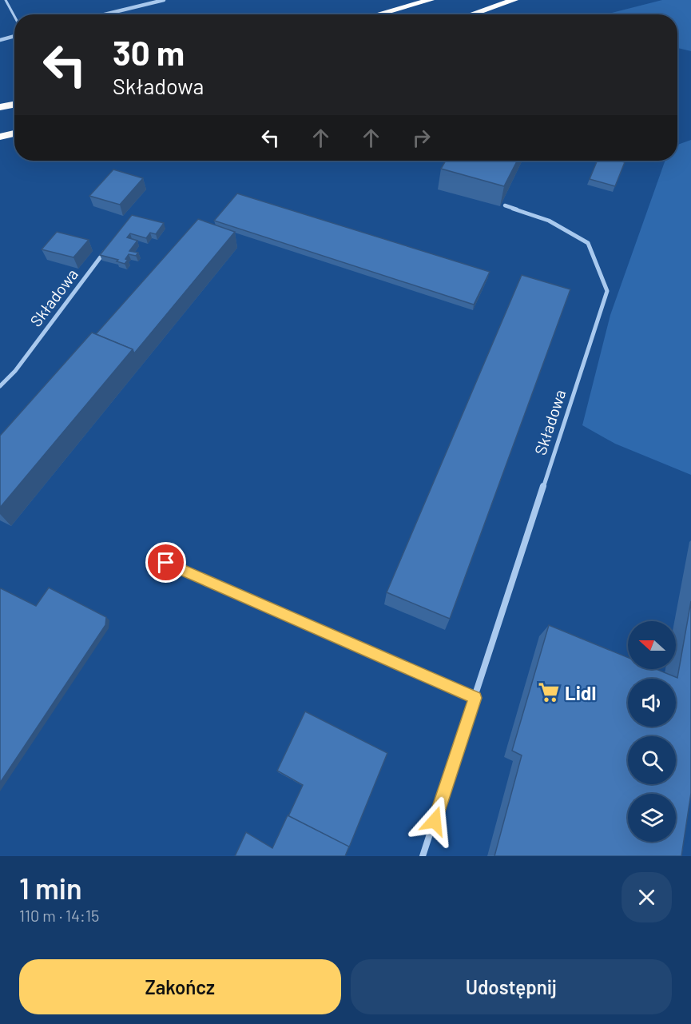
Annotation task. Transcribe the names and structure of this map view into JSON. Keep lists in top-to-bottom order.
{
  "streets": {
    "street": ["Składowa"]
  },
  "places": {
    "supermarket": ["Lidl"]
  },
  "north": "left",
  "page": {
    "turn": ["30 m", "Składowa"],
    "heading": ["1 min", "110 m · 14:15"],
    "buttons": ["Zakończ", "Udostępnij"]
  }
}
